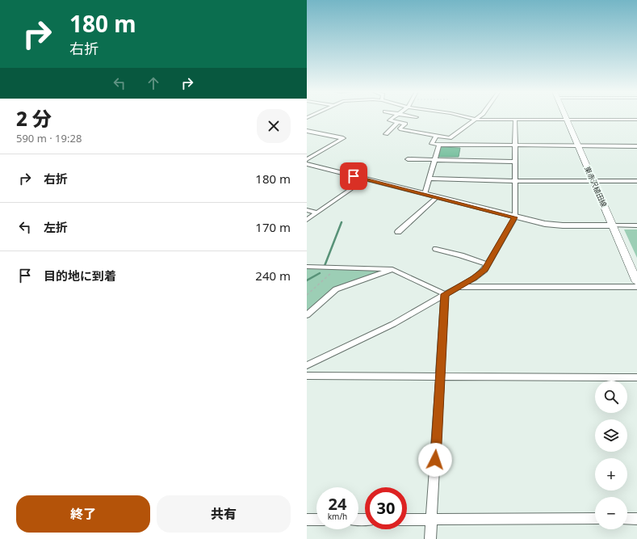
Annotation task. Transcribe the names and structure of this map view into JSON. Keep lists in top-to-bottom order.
{
  "streets": {
    "main road": ["東赤沢植田線"]
  },
  "page": {
    "turn": ["180 m", "右折"],
    "heading": ["2 分", "590 m · 19:28"],
    "list": [
      {
        "name": "右折",
        "value": "180 m"
      },
      {
        "name": "左折",
        "value": "170 m"
      },
      {
        "name": "目的地に到着",
        "value": "240 m"
      }
    ],
    "map_buttons": ["+", "−"],
    "speed": "24 km/h",
    "limit": "30",
    "buttons": ["終了", "共有"]
  }
}
